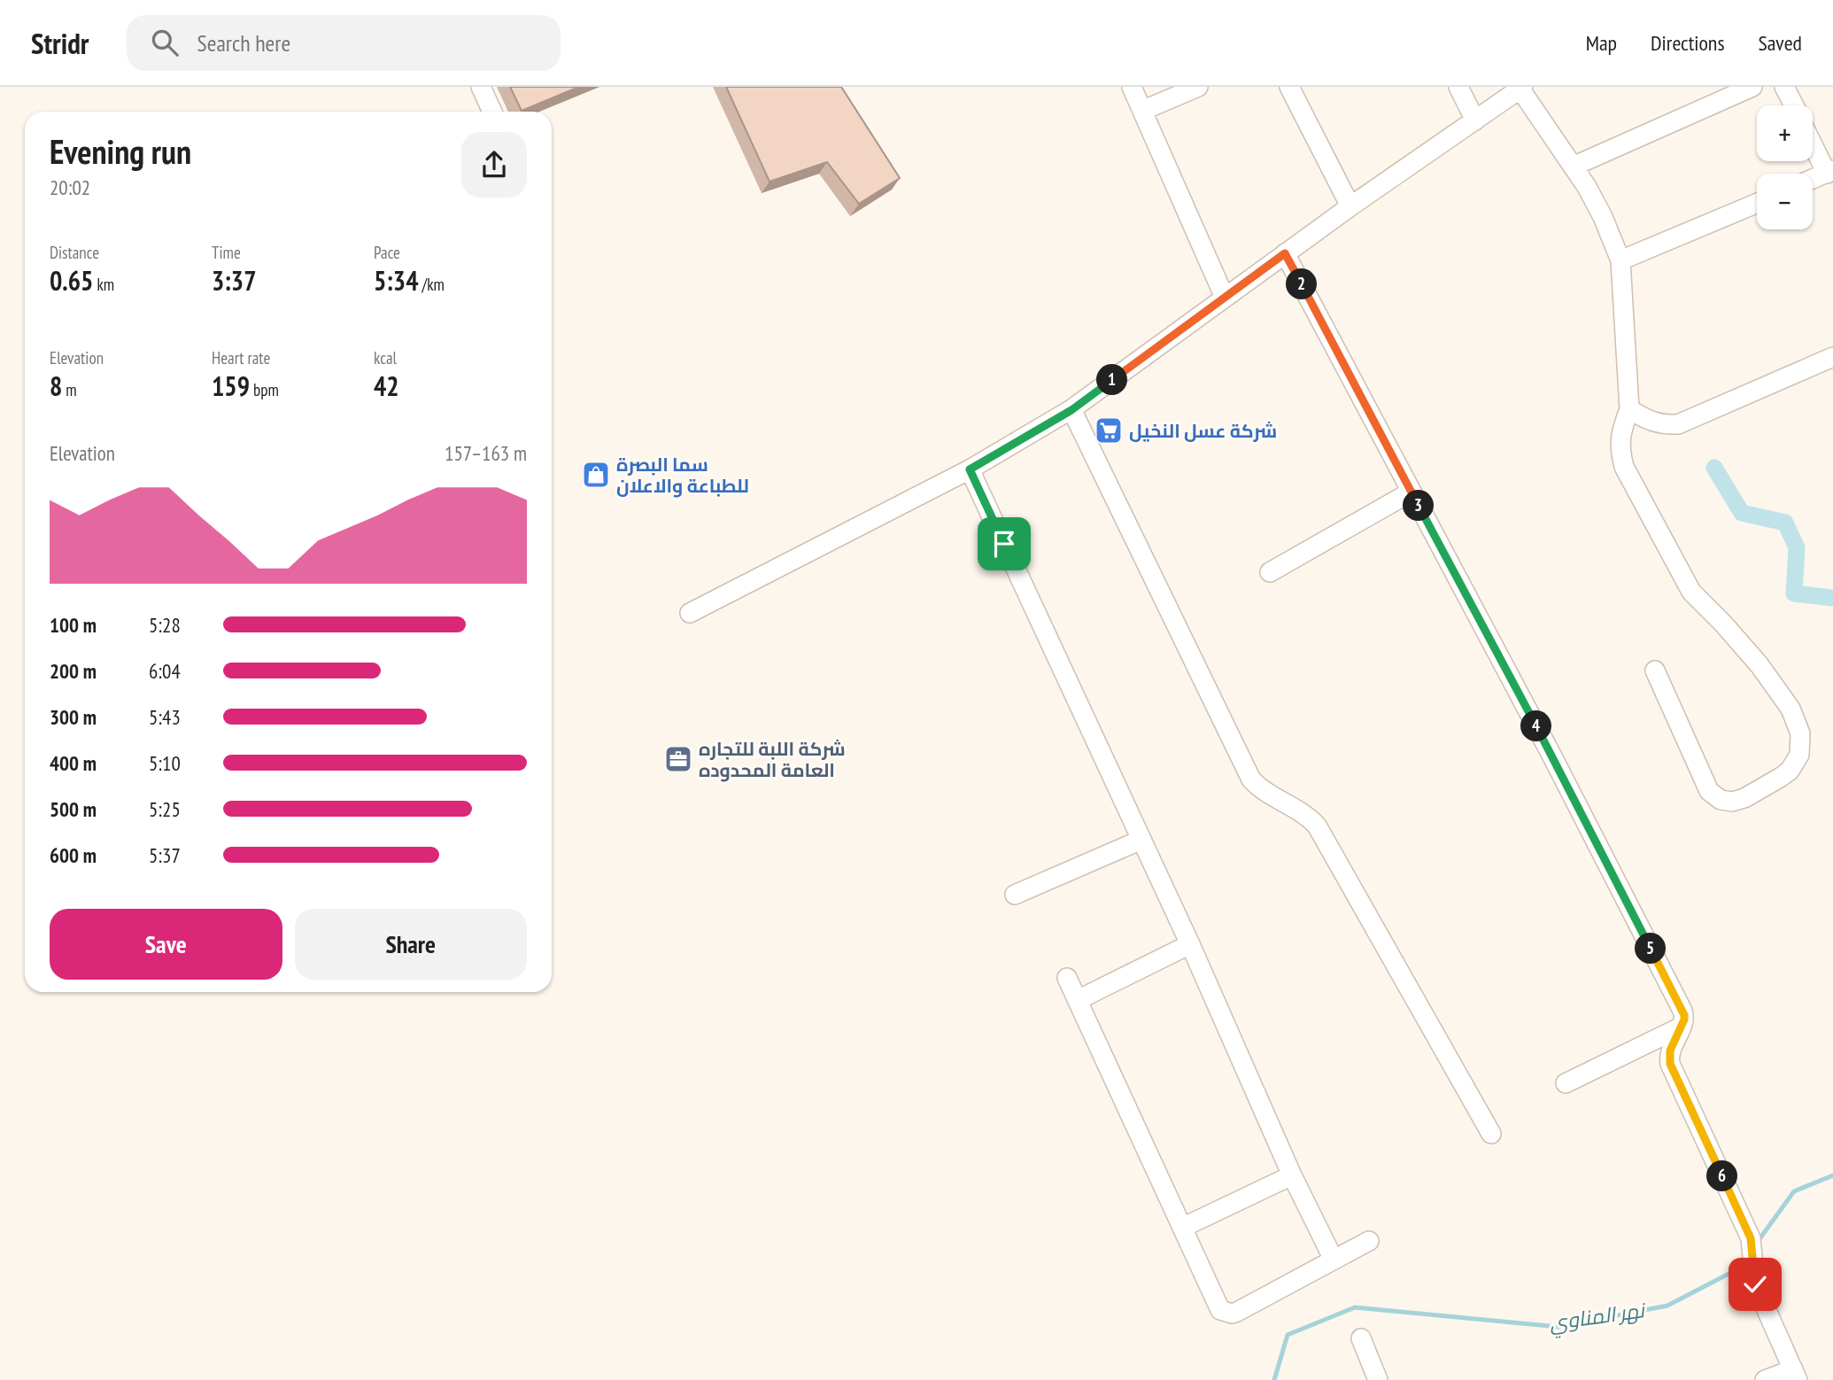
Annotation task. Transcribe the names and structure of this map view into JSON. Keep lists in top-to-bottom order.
{
  "water": ["نهر المناوي"],
  "places": {
    "supermarket": ["شركة عسل النخيل"],
    "shop": ["سما البصرة للطباعة والاعلان"],
    "office": ["شركة اللبة للتجاره العامة المحدوده"]
  },
  "page": {
    "header": "Stridr",
    "search": "Search here",
    "nav": ["Map", "Directions", "Saved"],
    "map_buttons": ["+", "−"],
    "heading": ["Evening run", "20:02"],
    "stats": [
      ["Distance", "0.65 km"],
      ["Time", "3:37"],
      ["Pace", "5:34 /km"],
      ["Elevation", "8 m"],
      ["Heart rate", "159 bpm"],
      ["kcal", "42"]
    ],
    "pins": [
      "2",
      "1",
      "3",
      "4",
      "5",
      "6"
    ],
    "chart": ["Elevation", "157–163 m"],
    "list": [
      {
        "name": "100 m",
        "note": "5:28"
      },
      {
        "name": "200 m",
        "note": "6:04"
      },
      {
        "name": "300 m",
        "note": "5:43"
      },
      {
        "name": "400 m",
        "note": "5:10"
      },
      {
        "name": "500 m",
        "note": "5:25"
      },
      {
        "name": "600 m",
        "note": "5:37"
      }
    ],
    "buttons": ["Save", "Share"]
  }
}
